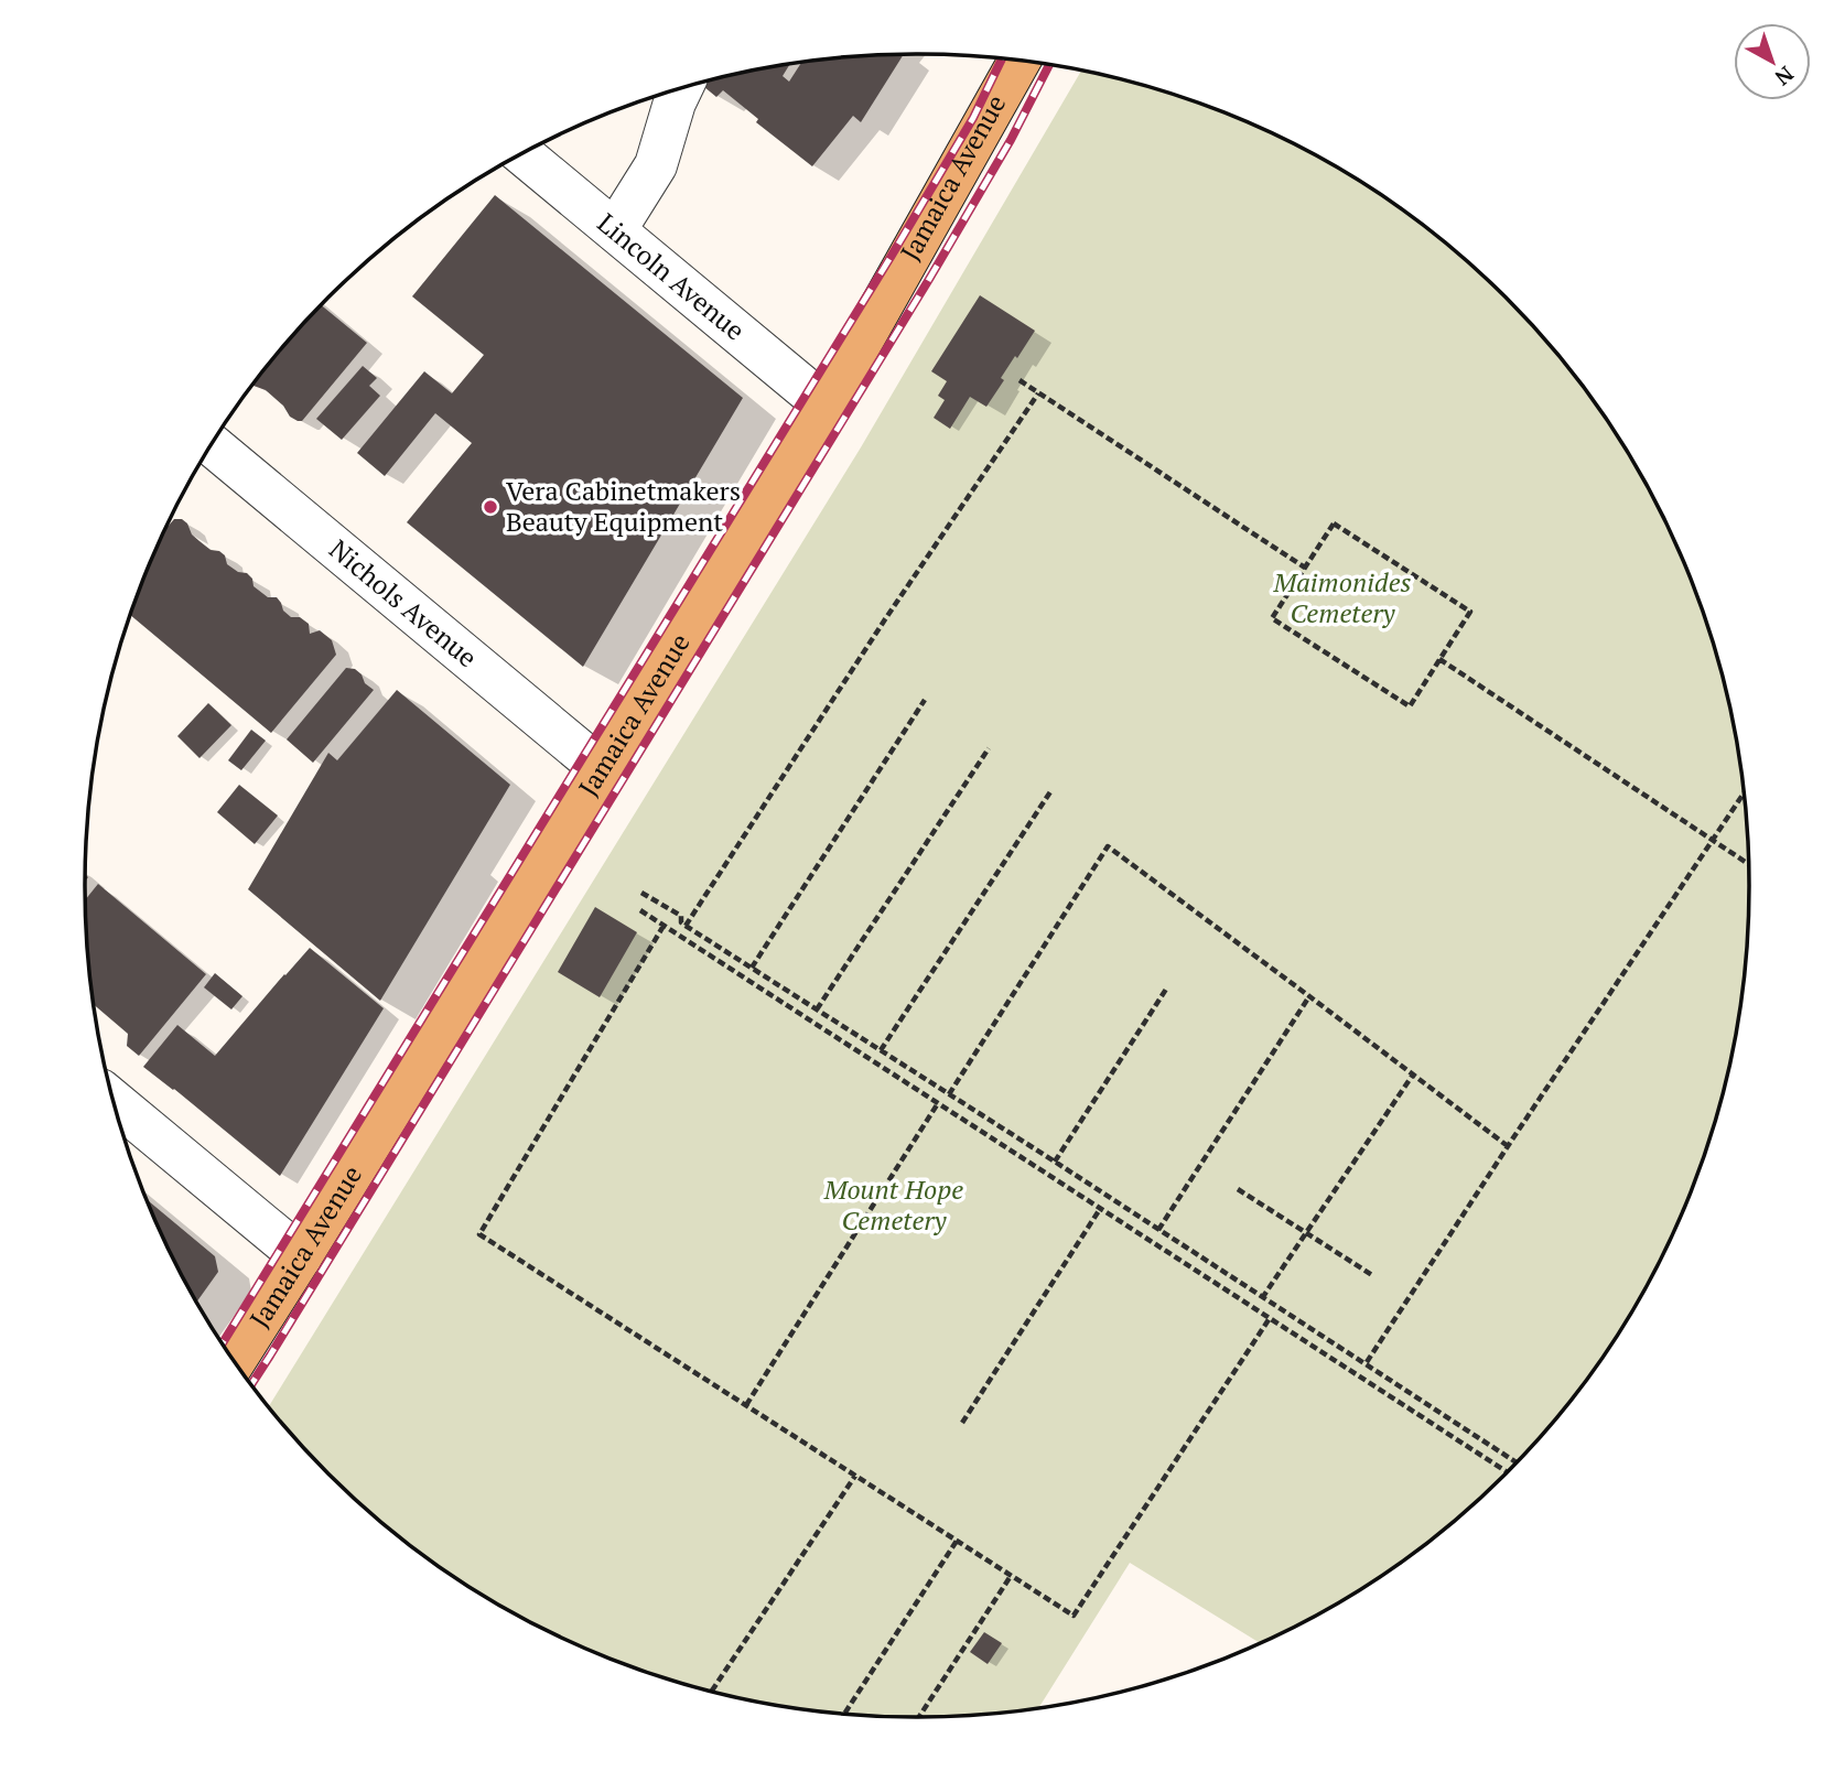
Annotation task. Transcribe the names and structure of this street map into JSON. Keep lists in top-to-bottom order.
{
  "streets": {
    "main road": ["Jamaica Avenue"],
    "street": ["Lincoln Avenue", "Nichols Avenue"]
  },
  "crossings": [
    ["Jamaica Avenue", "Lincoln Avenue"],
    ["Jamaica Avenue", "Nichols Avenue"]
  ],
  "parks": ["Maimonides Cemetery", "Mount Hope Cemetery"],
  "places": ["Vera Cabinetmakers Beauty Equipment"],
  "north": "bottom right"
}
